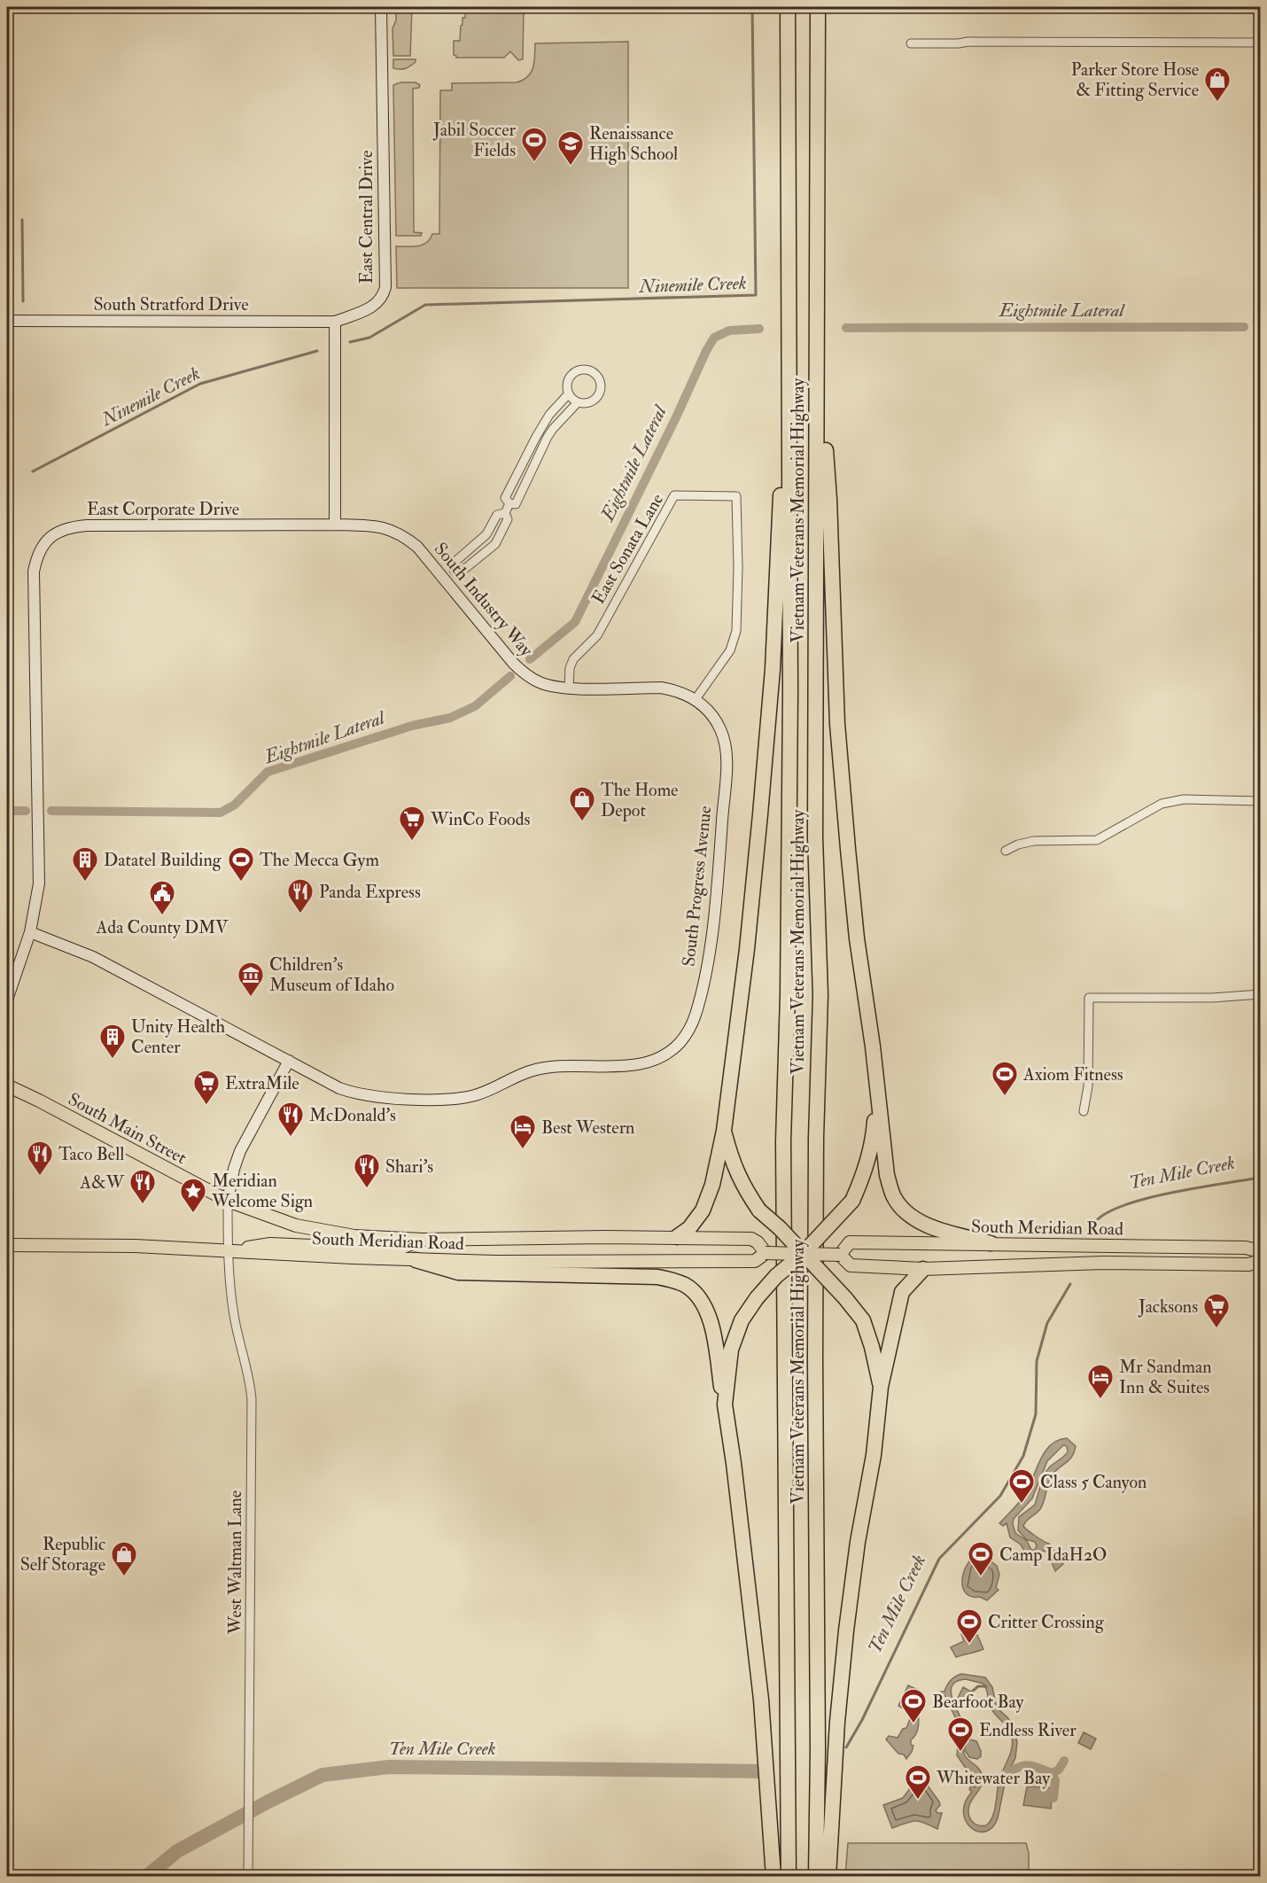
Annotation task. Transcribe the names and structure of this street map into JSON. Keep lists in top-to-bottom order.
{
  "streets": {
    "highway": ["Vietnam Veterans Memorial Highway"],
    "main road": ["South Main Street", "South Meridian Road"],
    "street": [
      "East Central Drive",
      "South Stratford Drive",
      "East Corporate Drive",
      "East Sonata Lane",
      "South Industry Way",
      "South Progress Avenue",
      "West Waltman Lane"
    ]
  },
  "crossings": [
    ["East Central Drive", "South Stratford Drive"],
    ["East Corporate Drive", "South Industry Way"],
    ["East Corporate Drive", "South Progress Avenue"],
    ["East Sonata Lane", "South Industry Way"],
    ["South Industry Way", "South Progress Avenue"],
    ["South Main Street", "South Meridian Road"],
    ["South Main Street", "West Waltman Lane"],
    ["South Meridian Road", "West Waltman Lane"]
  ],
  "water": ["Ninemile Creek", "Eightmile Lateral", "Ten Mile Creek"],
  "places": {
    "shop": ["Parker Store Hose & Fitting Service", "The Home Depot", "Republic Self Storage"],
    "sports": [
      "Jabil Soccer Fields",
      "The Mecca Gym",
      "Axiom Fitness",
      "Class 5 Canyon",
      "Camp IdaH2O",
      "Critter Crossing",
      "Bearfoot Bay",
      "Endless River",
      "Whitewater Bay"
    ],
    "school or university": ["Renaissance High School"],
    "supermarket": ["WinCo Foods", "ExtraMile", "Jacksons"],
    "building": ["Datatel Building", "Unity Health Center"],
    "restaurant": [
      "Panda Express",
      "McDonald's",
      "Taco Bell",
      "Shari's",
      "A&W"
    ],
    "public building": ["Ada County DMV"],
    "museum": ["Children's Museum of Idaho"],
    "hotel": ["Best Western", "Mr Sandman Inn & Suites"],
    "place": ["Meridian Welcome Sign"]
  }
}
